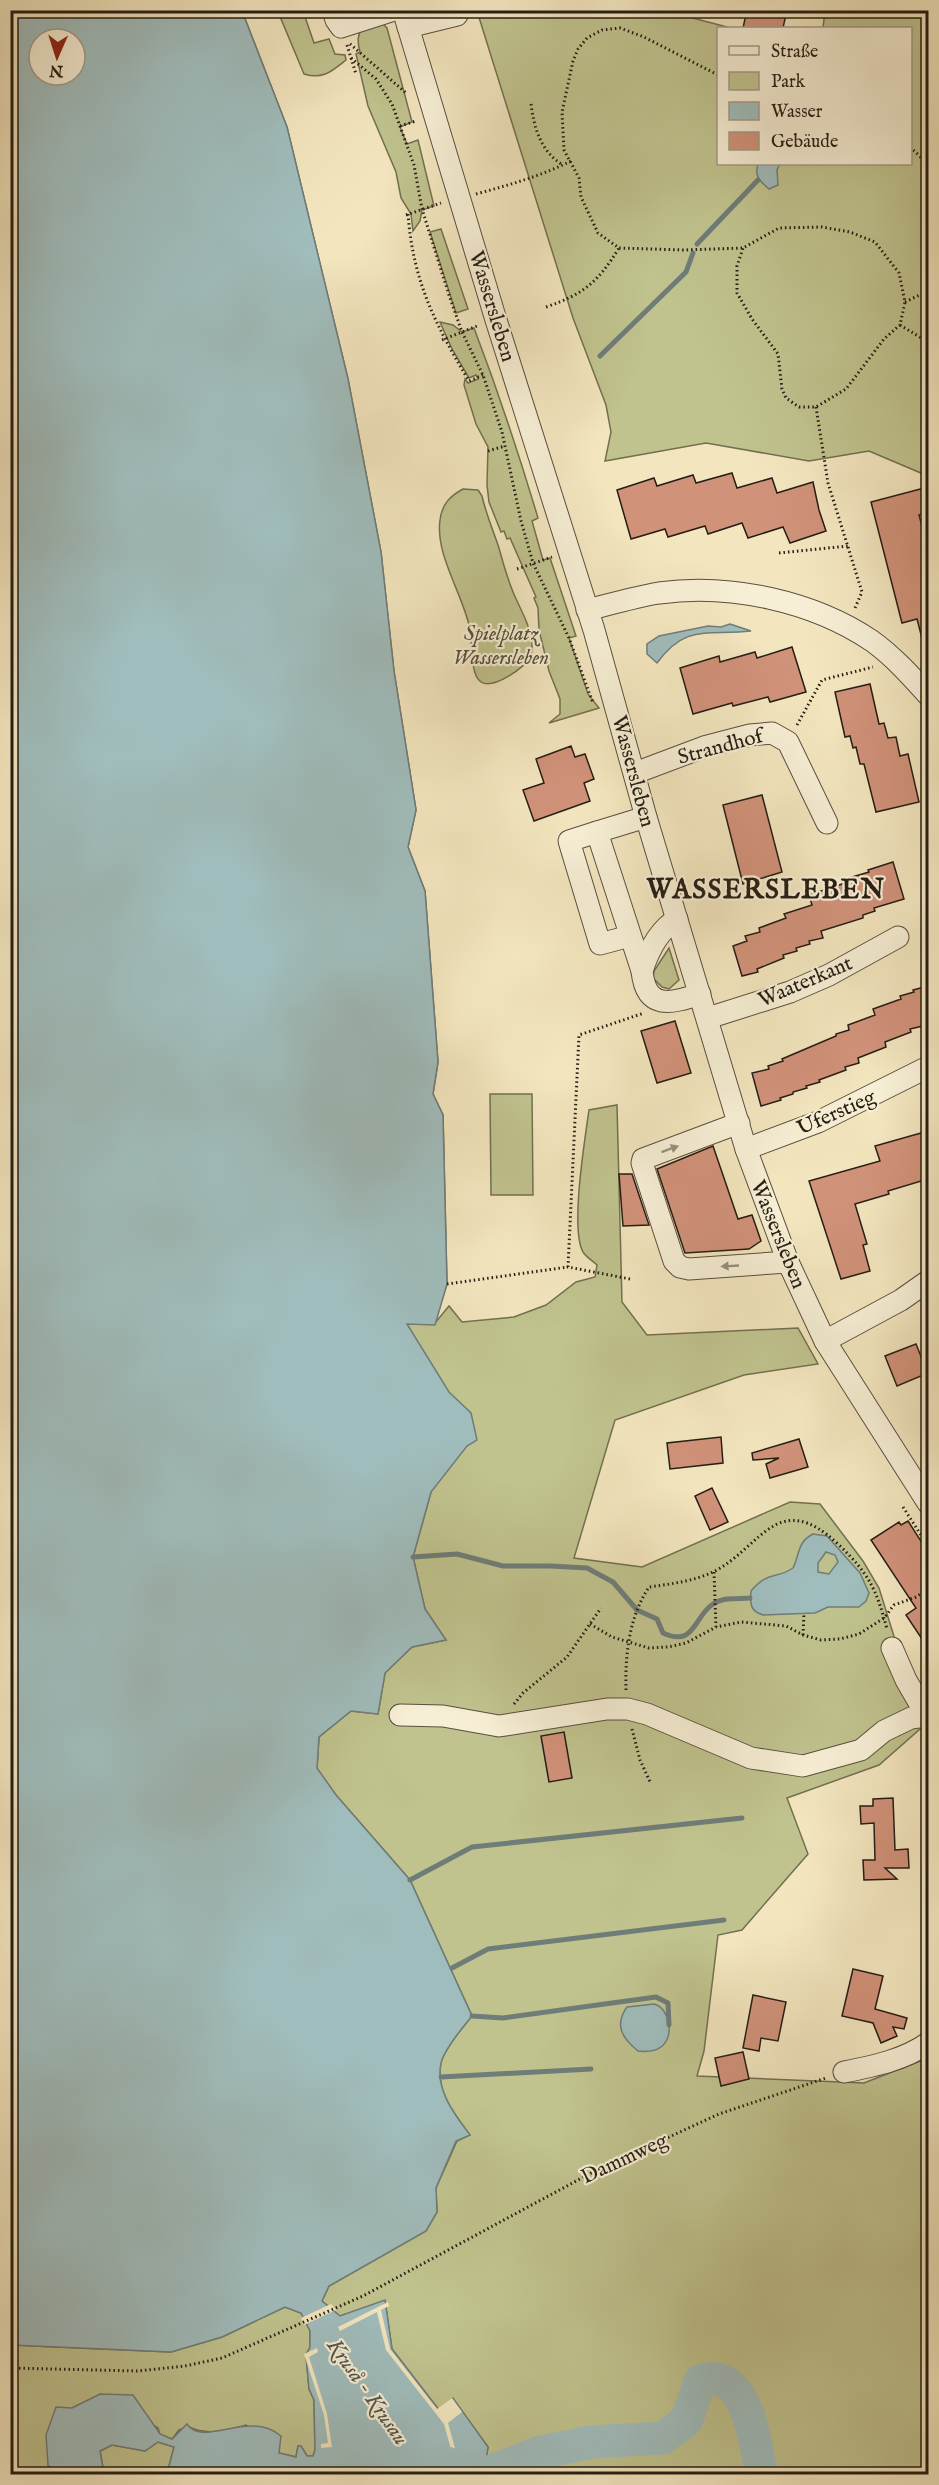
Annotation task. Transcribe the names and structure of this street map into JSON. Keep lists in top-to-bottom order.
{
  "streets": {
    "street": [
      "Wassersleben",
      "Strandhof",
      "Waaterkant",
      "Uferstieg"
    ],
    "path": ["Dammweg"]
  },
  "crossings": [
    ["Wassersleben", "Strandhof"],
    ["Wassersleben", "Waaterkant"],
    ["Wassersleben", "Uferstieg"]
  ],
  "districts": ["WASSERSLEBEN"],
  "water": ["Kruså - Krusau"],
  "parks": ["Spielplatz Wassersleben"],
  "legend": [
    "Straße",
    "Park",
    "Wasser",
    "Gebäude"
  ],
  "north": "bottom"
}
